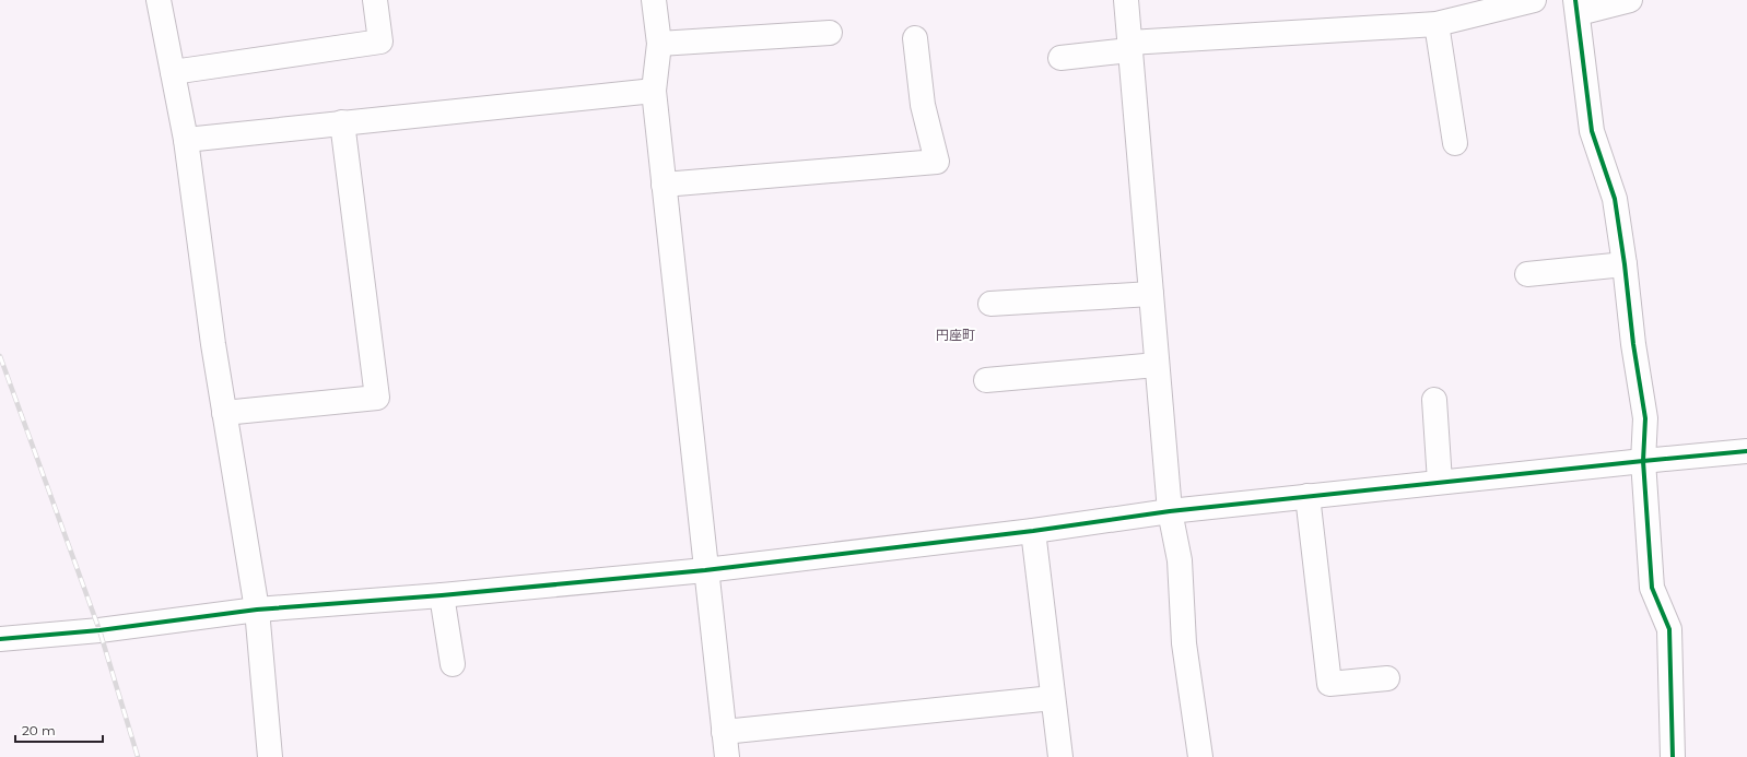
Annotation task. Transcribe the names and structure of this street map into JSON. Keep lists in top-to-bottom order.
{
  "districts": ["円座町"],
  "scale_bar": "20 m"
}
